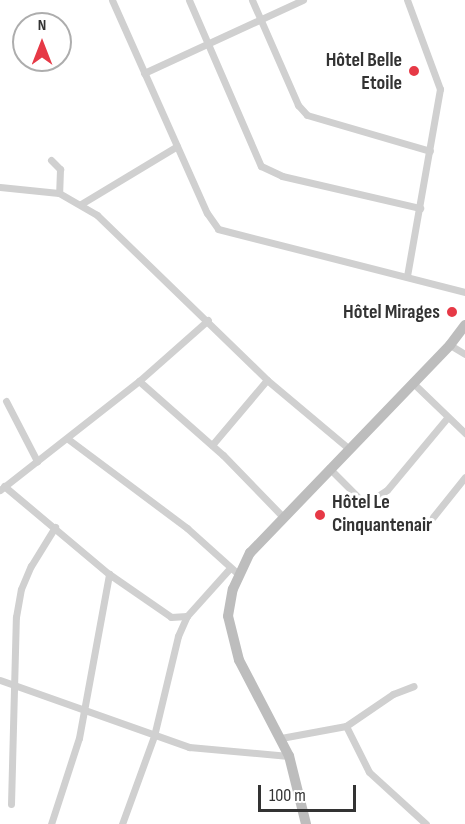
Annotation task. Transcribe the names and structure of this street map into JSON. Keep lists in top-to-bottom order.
{
  "places": ["Hôtel Belle Etoile", "Hôtel Mirages", "Hôtel Le Cinquantenair"],
  "scale_bar": "100 m",
  "north": "top"
}
